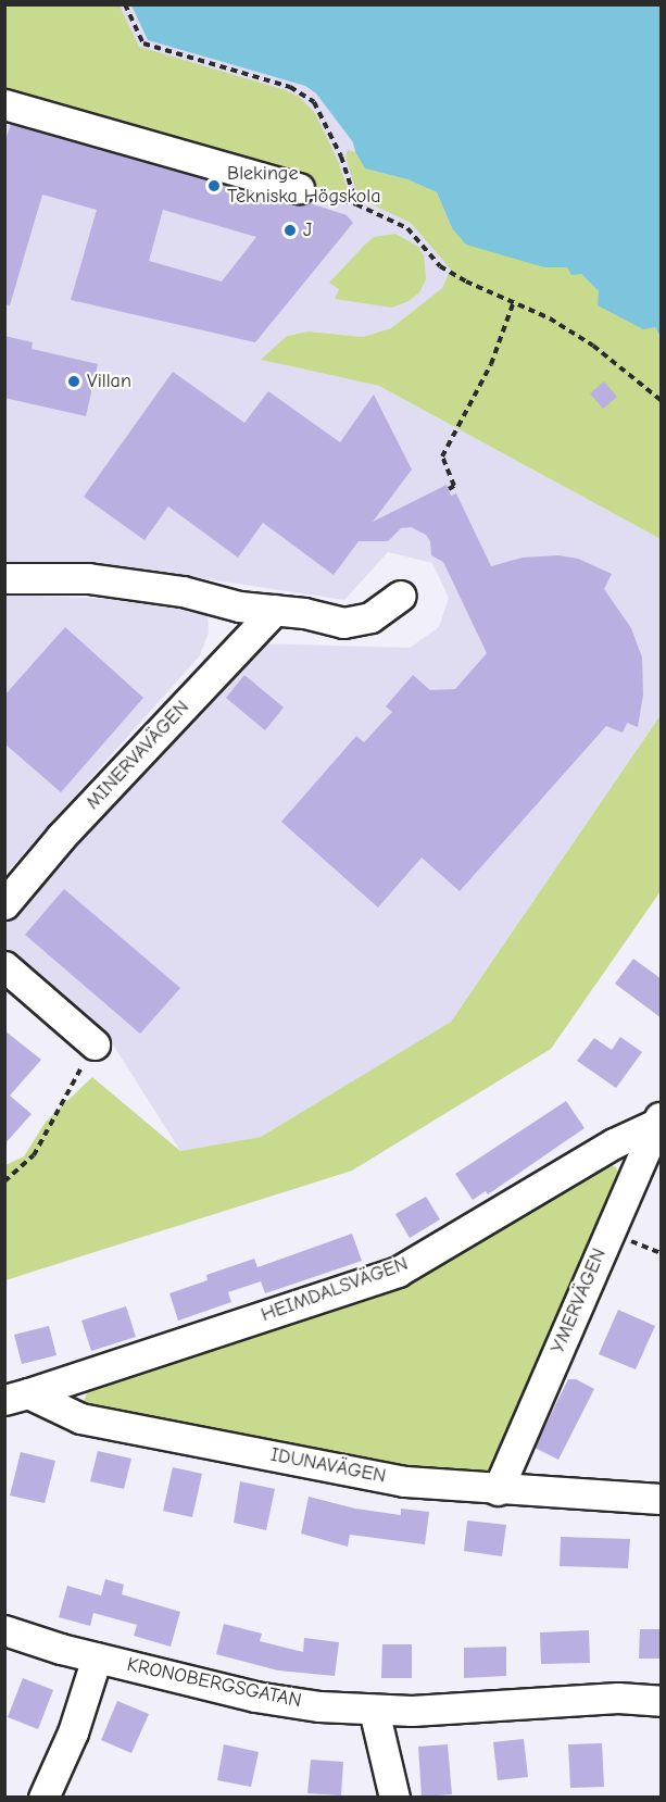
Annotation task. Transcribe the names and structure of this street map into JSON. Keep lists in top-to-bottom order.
{
  "streets": {
    "street": [
      "MINERVAVÄGEN",
      "HEIMDALSVÄGEN",
      "YMERVÄGEN",
      "IDUNAVÄGEN",
      "KRONOBERGSGATAN"
    ]
  },
  "crossings": [
    ["HEIMDALSVÄGEN", "YMERVÄGEN"],
    ["HEIMDALSVÄGEN", "IDUNAVÄGEN"],
    ["YMERVÄGEN", "IDUNAVÄGEN"]
  ],
  "places": ["Blekinge Tekniska Högskola", "J", "Villan"]
}
